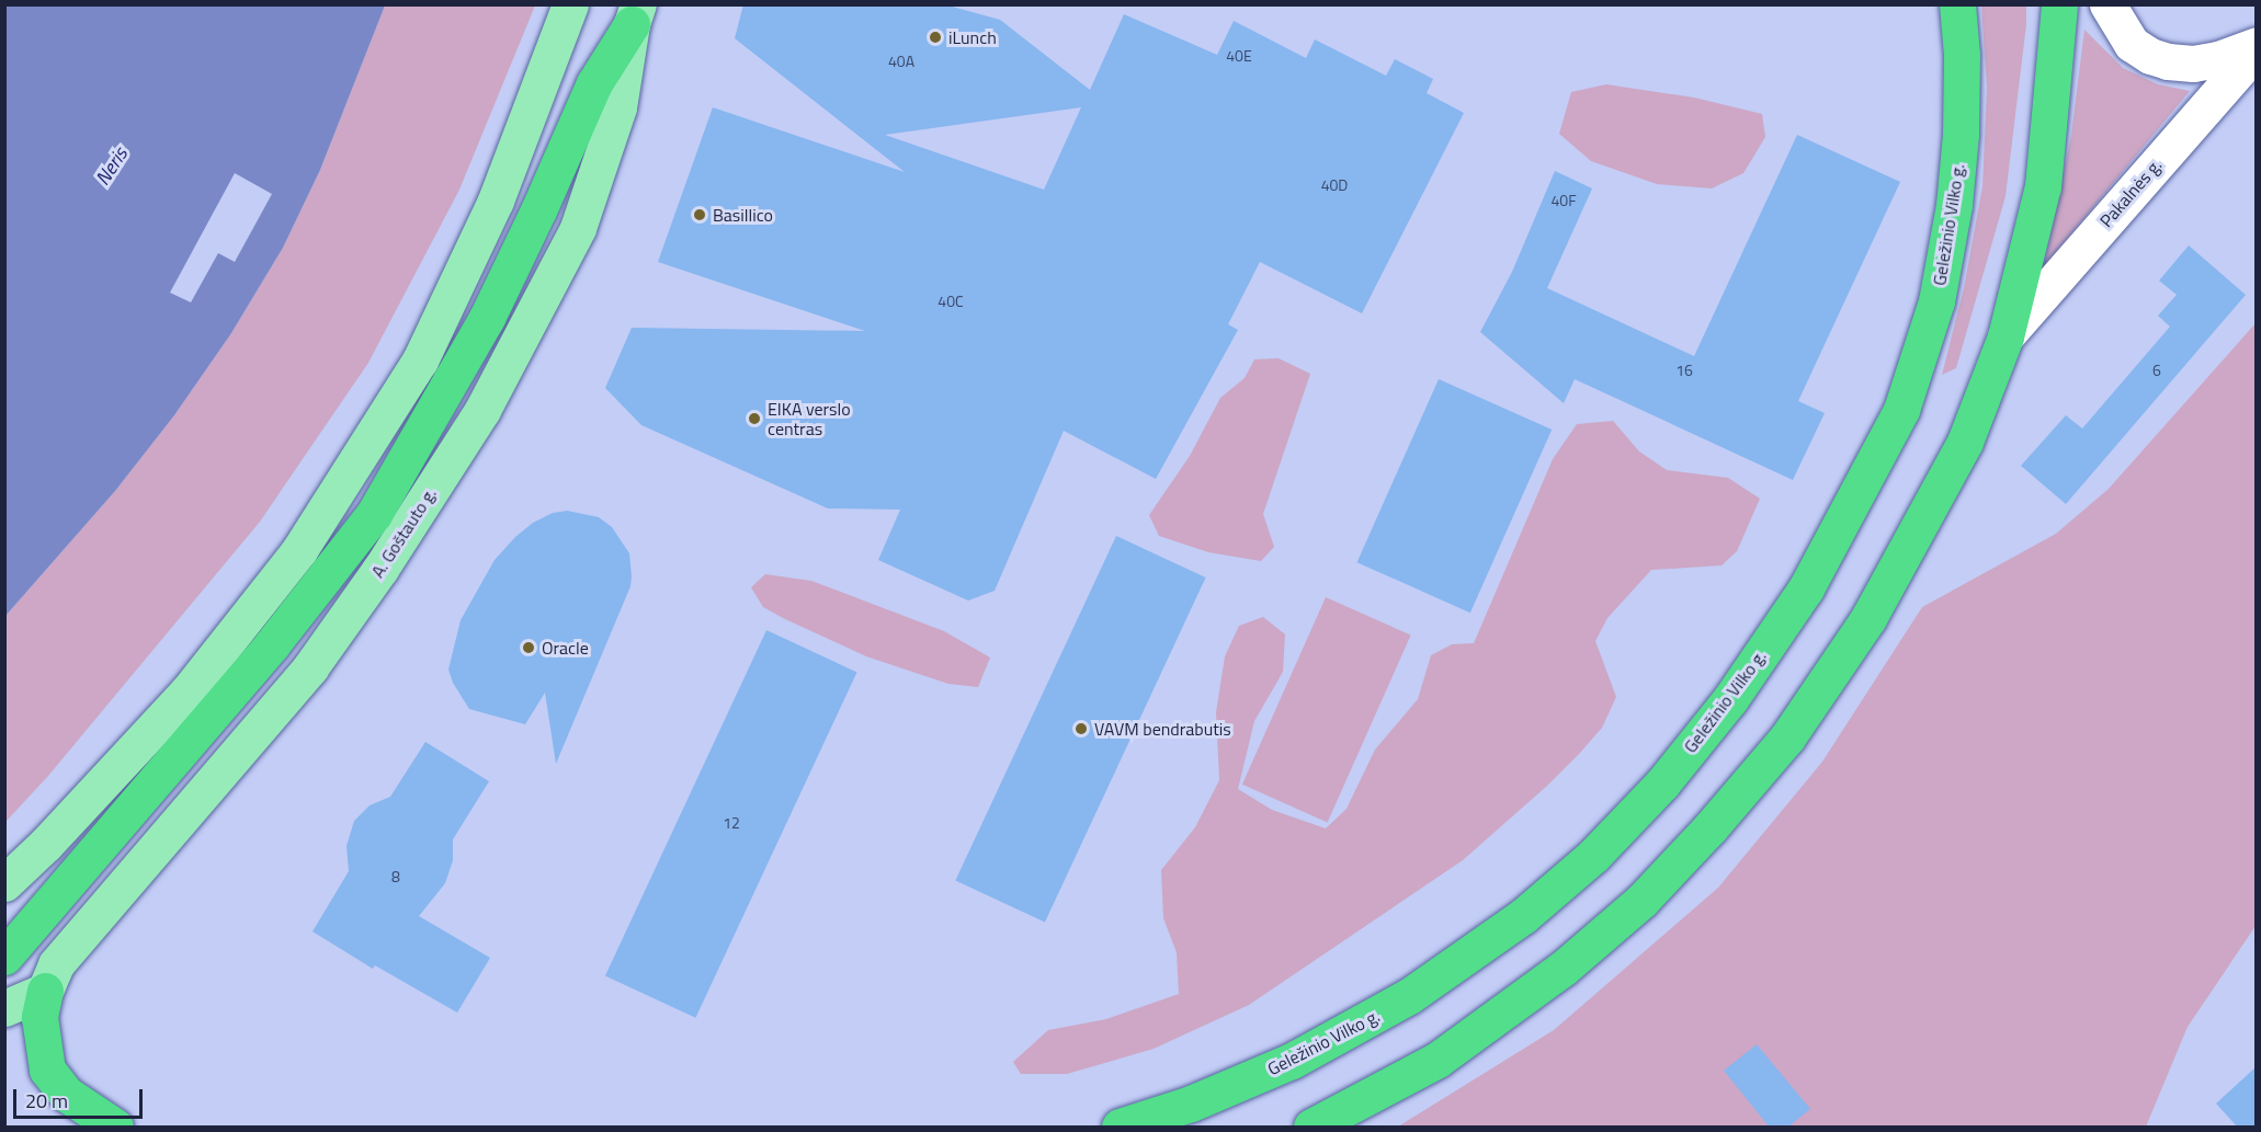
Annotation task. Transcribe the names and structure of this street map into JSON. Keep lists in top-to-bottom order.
{
  "streets": {
    "highway": ["Geležinio Vilko g."],
    "main road": ["A. Goštauto g."],
    "street": ["Pakalnės g."]
  },
  "water": ["Neris"],
  "places": [
    "iLunch",
    "Basillico",
    "EIKA verslo centras",
    "Oracle",
    "VAVM bendrabutis"
  ],
  "house_numbers": [
    "40E",
    "40A",
    "40D",
    "40F",
    "40C",
    "16",
    "6",
    "12",
    "8"
  ],
  "scale_bar": "20 m"
}
